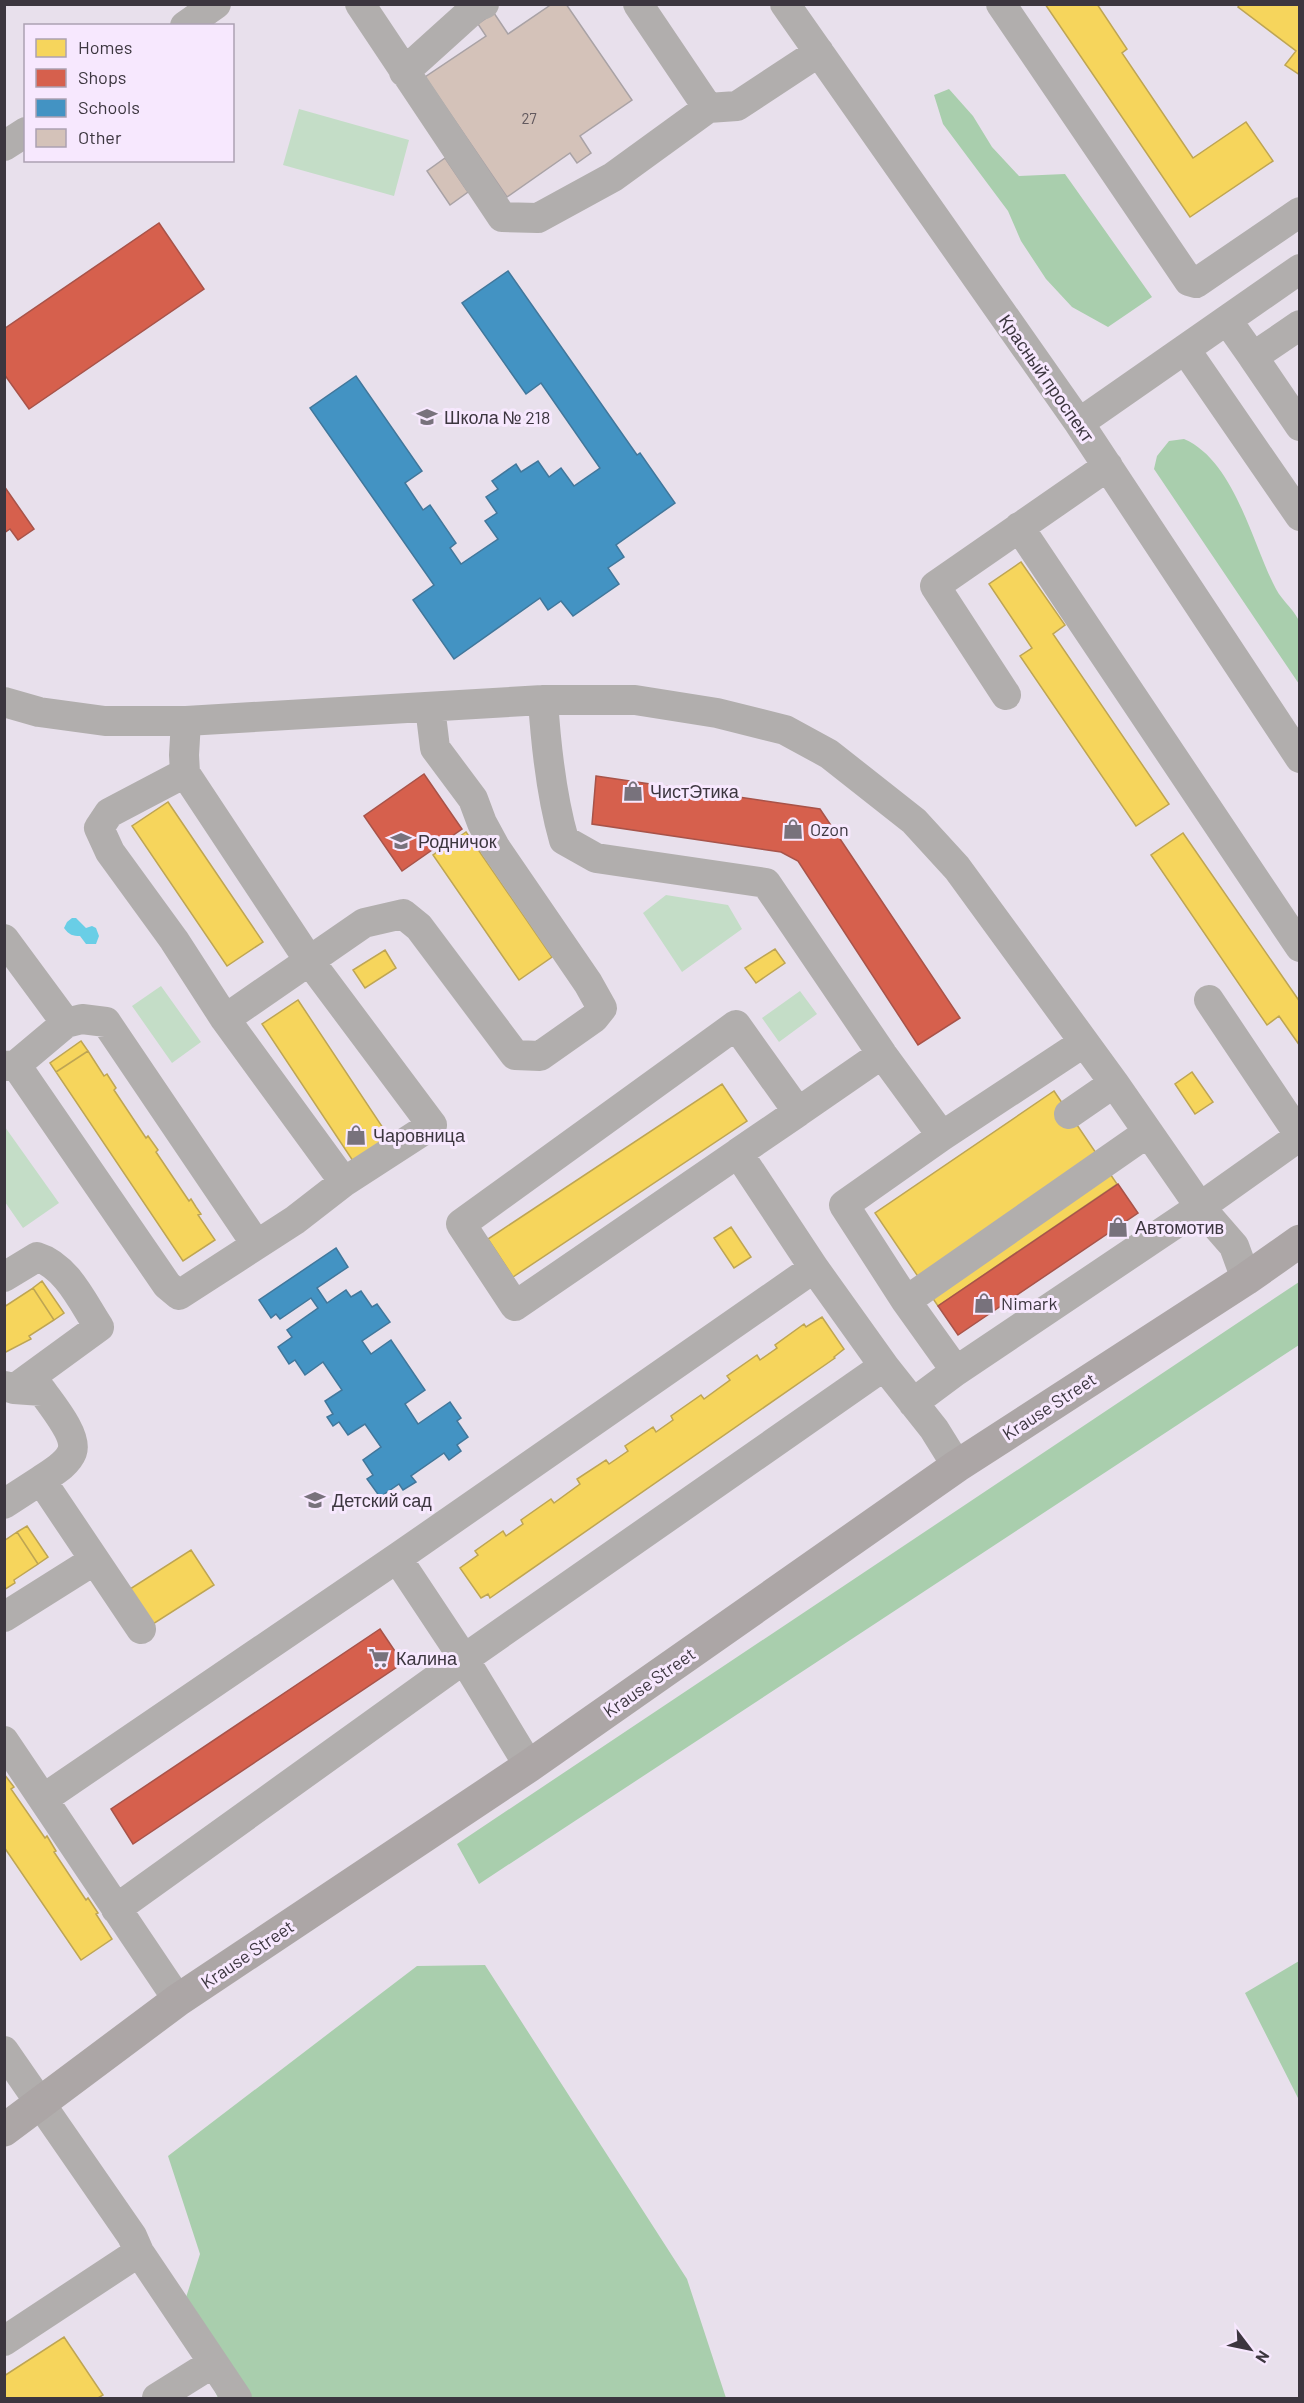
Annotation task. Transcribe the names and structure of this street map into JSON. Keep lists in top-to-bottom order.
{
  "streets": {
    "main road": ["Krause Street"],
    "street": ["Красный проспект"]
  },
  "places": {
    "school or university": ["Школа № 218", "Родничок", "Детский сад"],
    "shop": [
      "ЧистЭтика",
      "Ozon",
      "Чаровница",
      "Автомотив",
      "Nimark"
    ],
    "supermarket": ["Калина"]
  },
  "house_numbers": ["27"],
  "legend": [
    "Homes",
    "Shops",
    "Schools",
    "Other"
  ],
  "north": "bottom right"
}
